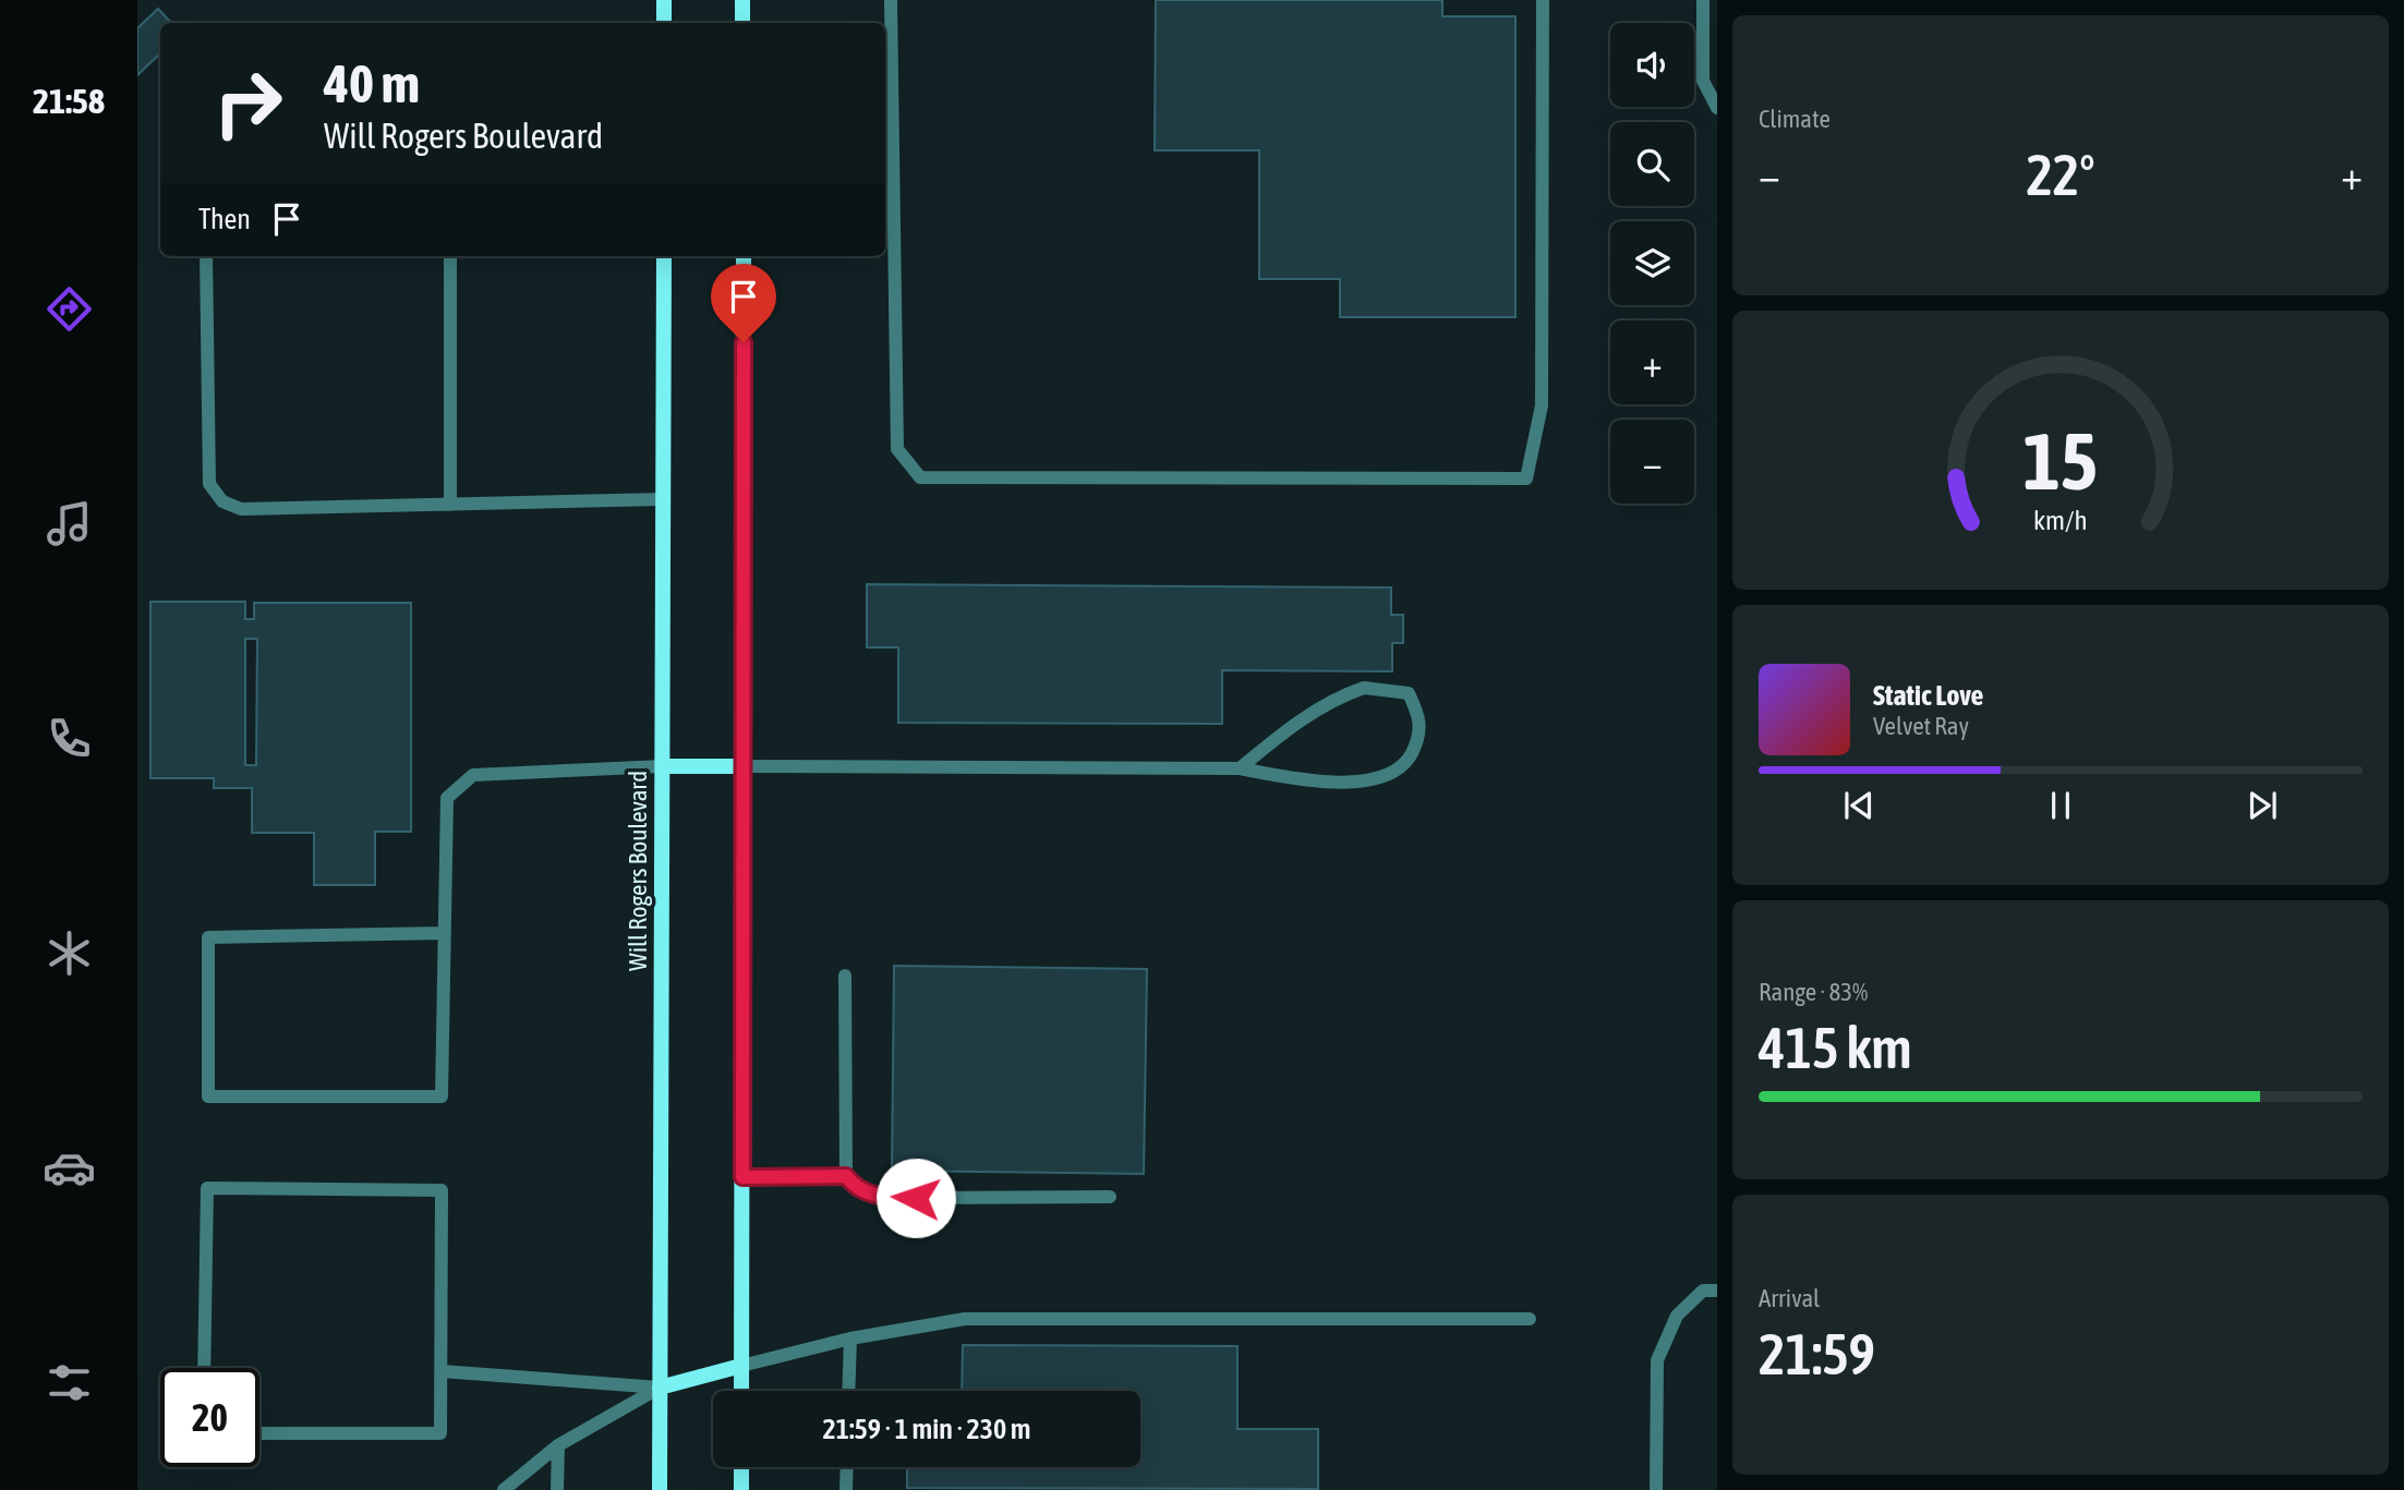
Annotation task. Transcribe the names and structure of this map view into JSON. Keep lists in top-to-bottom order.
{
  "streets": {
    "main road": ["Will Rogers Boulevard"]
  },
  "page": {
    "tabs": "21:58",
    "tile": [
      "Climate",
      ["Range · 83%", "415 km"],
      ["Arrival", "21:59"]
    ],
    "map_buttons": ["+", "−"],
    "turn": ["40 m", "Will Rogers Boulevard"],
    "heat": ["−", "22°", "+"],
    "then": "Then",
    "song": ["Static Love", "Velvet Ray"],
    "limit": "20",
    "trip": "21:59 · 1 min · 230 m",
    "gauge": ["15", "km/h"]
  }
}
